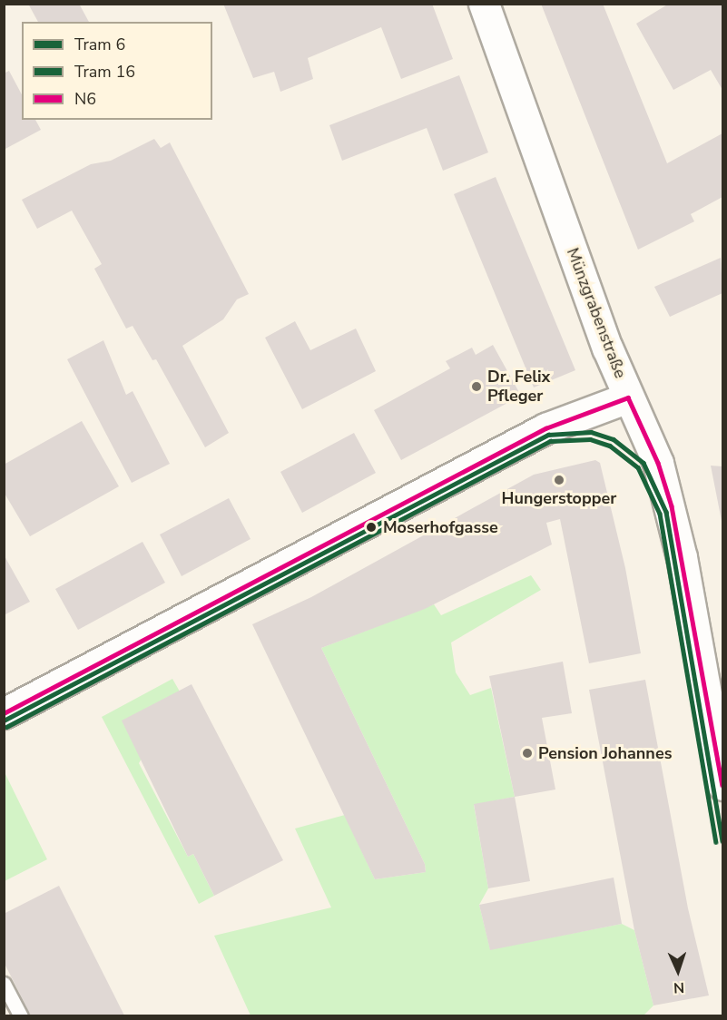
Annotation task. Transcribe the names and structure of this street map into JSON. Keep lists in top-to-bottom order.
{
  "streets": {
    "main road": ["Münzgrabenstraße"]
  },
  "places": [
    "Dr. Felix Pfleger",
    "Hungerstopper",
    "Moserhofgasse",
    "Pension Johannes"
  ],
  "lines": ["transit line N6", "tram line 6", "tram line 16"],
  "legend": ["Tram 6", "Tram 16", "N6"],
  "north": "bottom"
}
